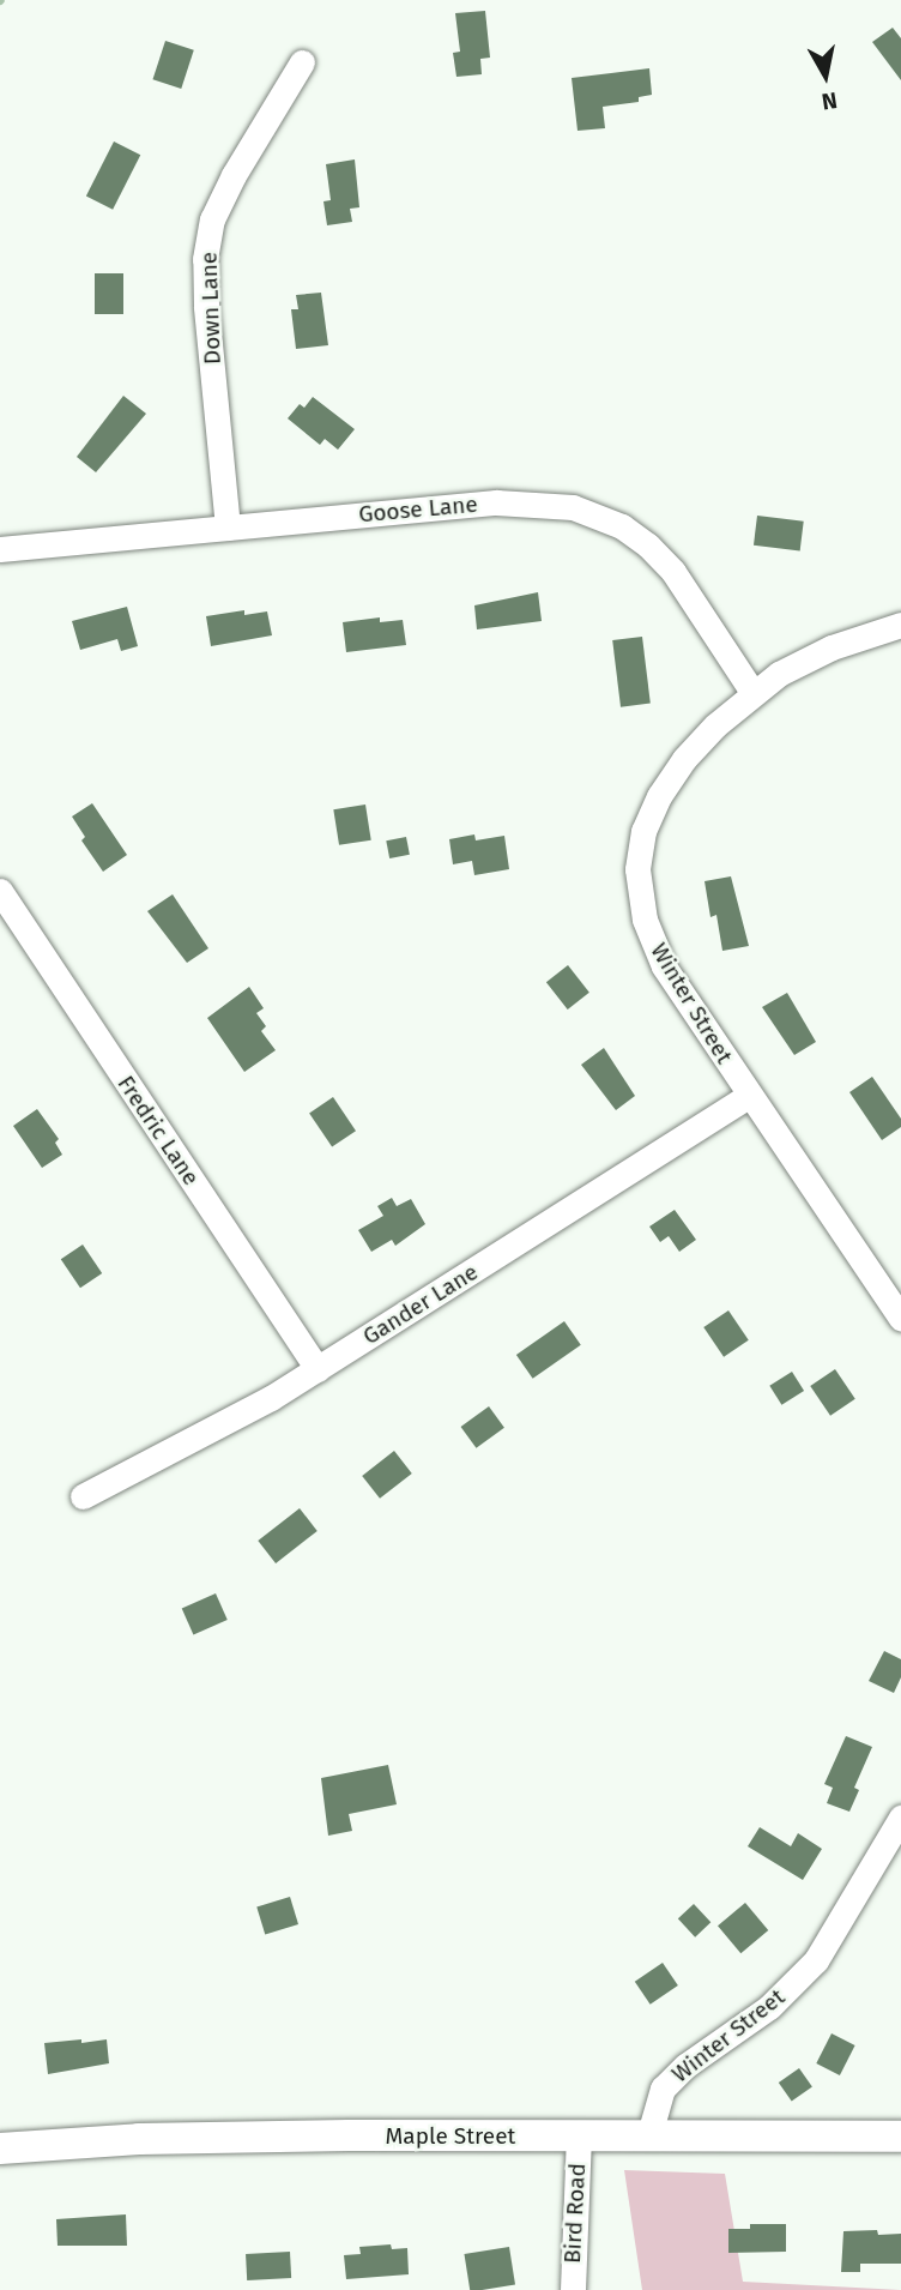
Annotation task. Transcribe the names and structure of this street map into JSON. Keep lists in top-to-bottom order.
{
  "streets": {
    "street": [
      "Down Lane",
      "Goose Lane",
      "Winter Street",
      "Fredric Lane",
      "Gander Lane",
      "Maple Street",
      "Bird Road"
    ]
  },
  "crossings": [
    ["Down Lane", "Goose Lane"],
    ["Goose Lane", "Winter Street"],
    ["Winter Street", "Gander Lane"],
    ["Winter Street", "Maple Street"],
    ["Fredric Lane", "Gander Lane"],
    ["Maple Street", "Bird Road"]
  ],
  "north": "bottom"
}
